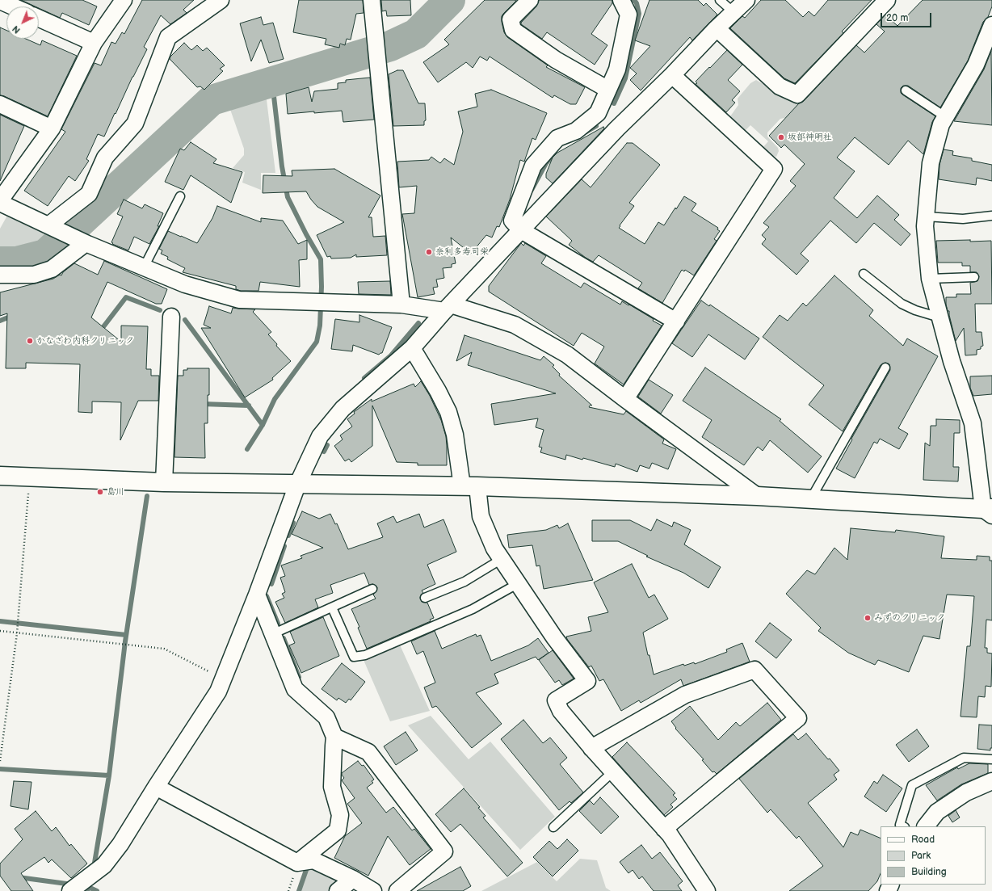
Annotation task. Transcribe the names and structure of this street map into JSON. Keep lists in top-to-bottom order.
{
  "places": [
    "坂部神明社",
    "奈利多寿司栄",
    "かなざわ内科クリニック",
    "島川",
    "みずのクリニック"
  ],
  "legend": ["Road", "Park", "Building"],
  "scale_bar": "20 m",
  "north": "bottom left"
}
